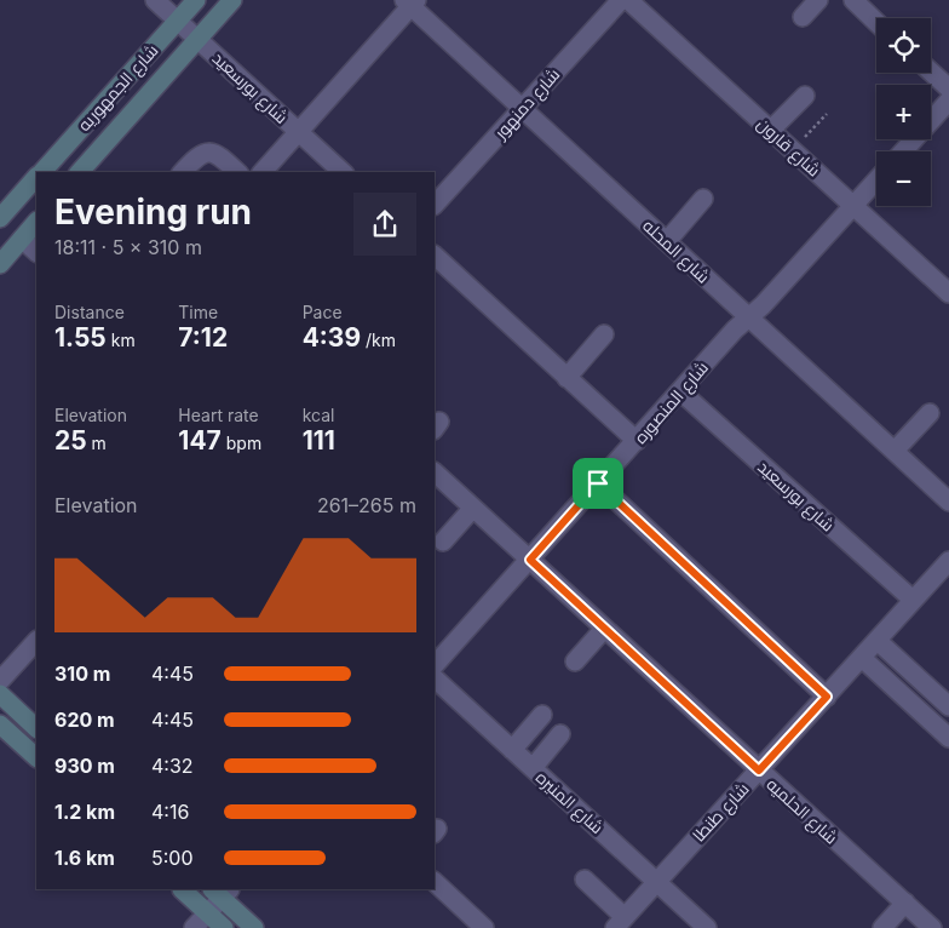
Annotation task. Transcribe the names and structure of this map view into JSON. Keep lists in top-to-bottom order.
{
  "streets": {
    "main road": ["شارع الجمهوريه"],
    "street": [
      "شارع بورسعيد",
      "شارع دمنهور",
      "شارع قارون",
      "شارع المحله",
      "شارع المنصوره",
      "شارع المنيره",
      "شارع الحلميه",
      "شارع طنطا"
    ]
  },
  "crossings": [
    ["شارع الجمهوريه", "شارع بورسعيد"],
    ["شارع بورسعيد", "شارع المنصوره"],
    ["شارع بورسعيد", "شارع طنطا"],
    ["شارع دمنهور", "شارع المحله"],
    ["شارع قارون", "شارع المنصوره"],
    ["شارع المحله", "شارع المنصوره"],
    ["شارع المنصوره", "شارع الحلميه"],
    ["شارع المنيره", "شارع طنطا"],
    ["شارع الحلميه", "شارع طنطا"]
  ],
  "page": {
    "map_buttons": ["+", "−"],
    "heading": ["Evening run", "18:11 · 5 × 310 m"],
    "stats": [
      ["Distance", "1.55 km"],
      ["Time", "7:12"],
      ["Pace", "4:39 /km"],
      ["Elevation", "25 m"],
      ["Heart rate", "147 bpm"],
      ["kcal", "111"]
    ],
    "chart": ["Elevation", "261–265 m"],
    "list": [
      {
        "name": "310 m",
        "note": "4:45"
      },
      {
        "name": "620 m",
        "note": "4:45"
      },
      {
        "name": "930 m",
        "note": "4:32"
      },
      {
        "name": "1.2 km",
        "note": "4:16"
      },
      {
        "name": "1.6 km",
        "note": "5:00"
      }
    ]
  }
}
